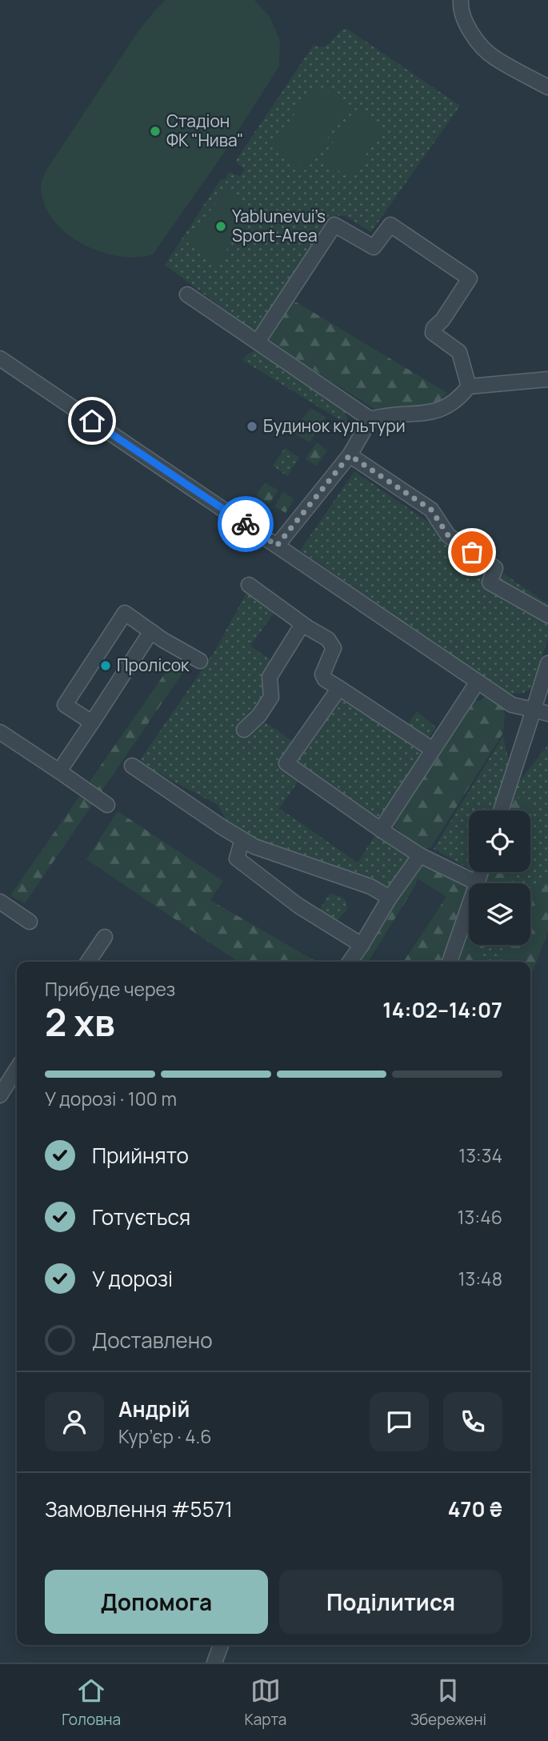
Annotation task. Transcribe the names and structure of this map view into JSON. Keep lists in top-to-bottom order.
{
  "places": [
    "Стадіон ФК \"Нива\"",
    "Yablunevui’s Sport-Area",
    "Будинок культури",
    "Пролісок"
  ],
  "page": {
    "heading": ["2 хв", "Прибуде через", "14:02–14:07"],
    "panel": [
      "Андрій",
      "Кур’єр · 4.6",
      "Замовлення #5571",
      "470 ₴"
    ],
    "bar": "У дорозі · 100 m",
    "list": [
      ["Прийнято", "13:34"],
      ["Готується", "13:46"],
      ["У дорозі", "13:48"],
      "Доставлено"
    ],
    "buttons": ["Допомога", "Поділитися"],
    "tabs": ["Головна", "Карта", "Збережені"]
  }
}
